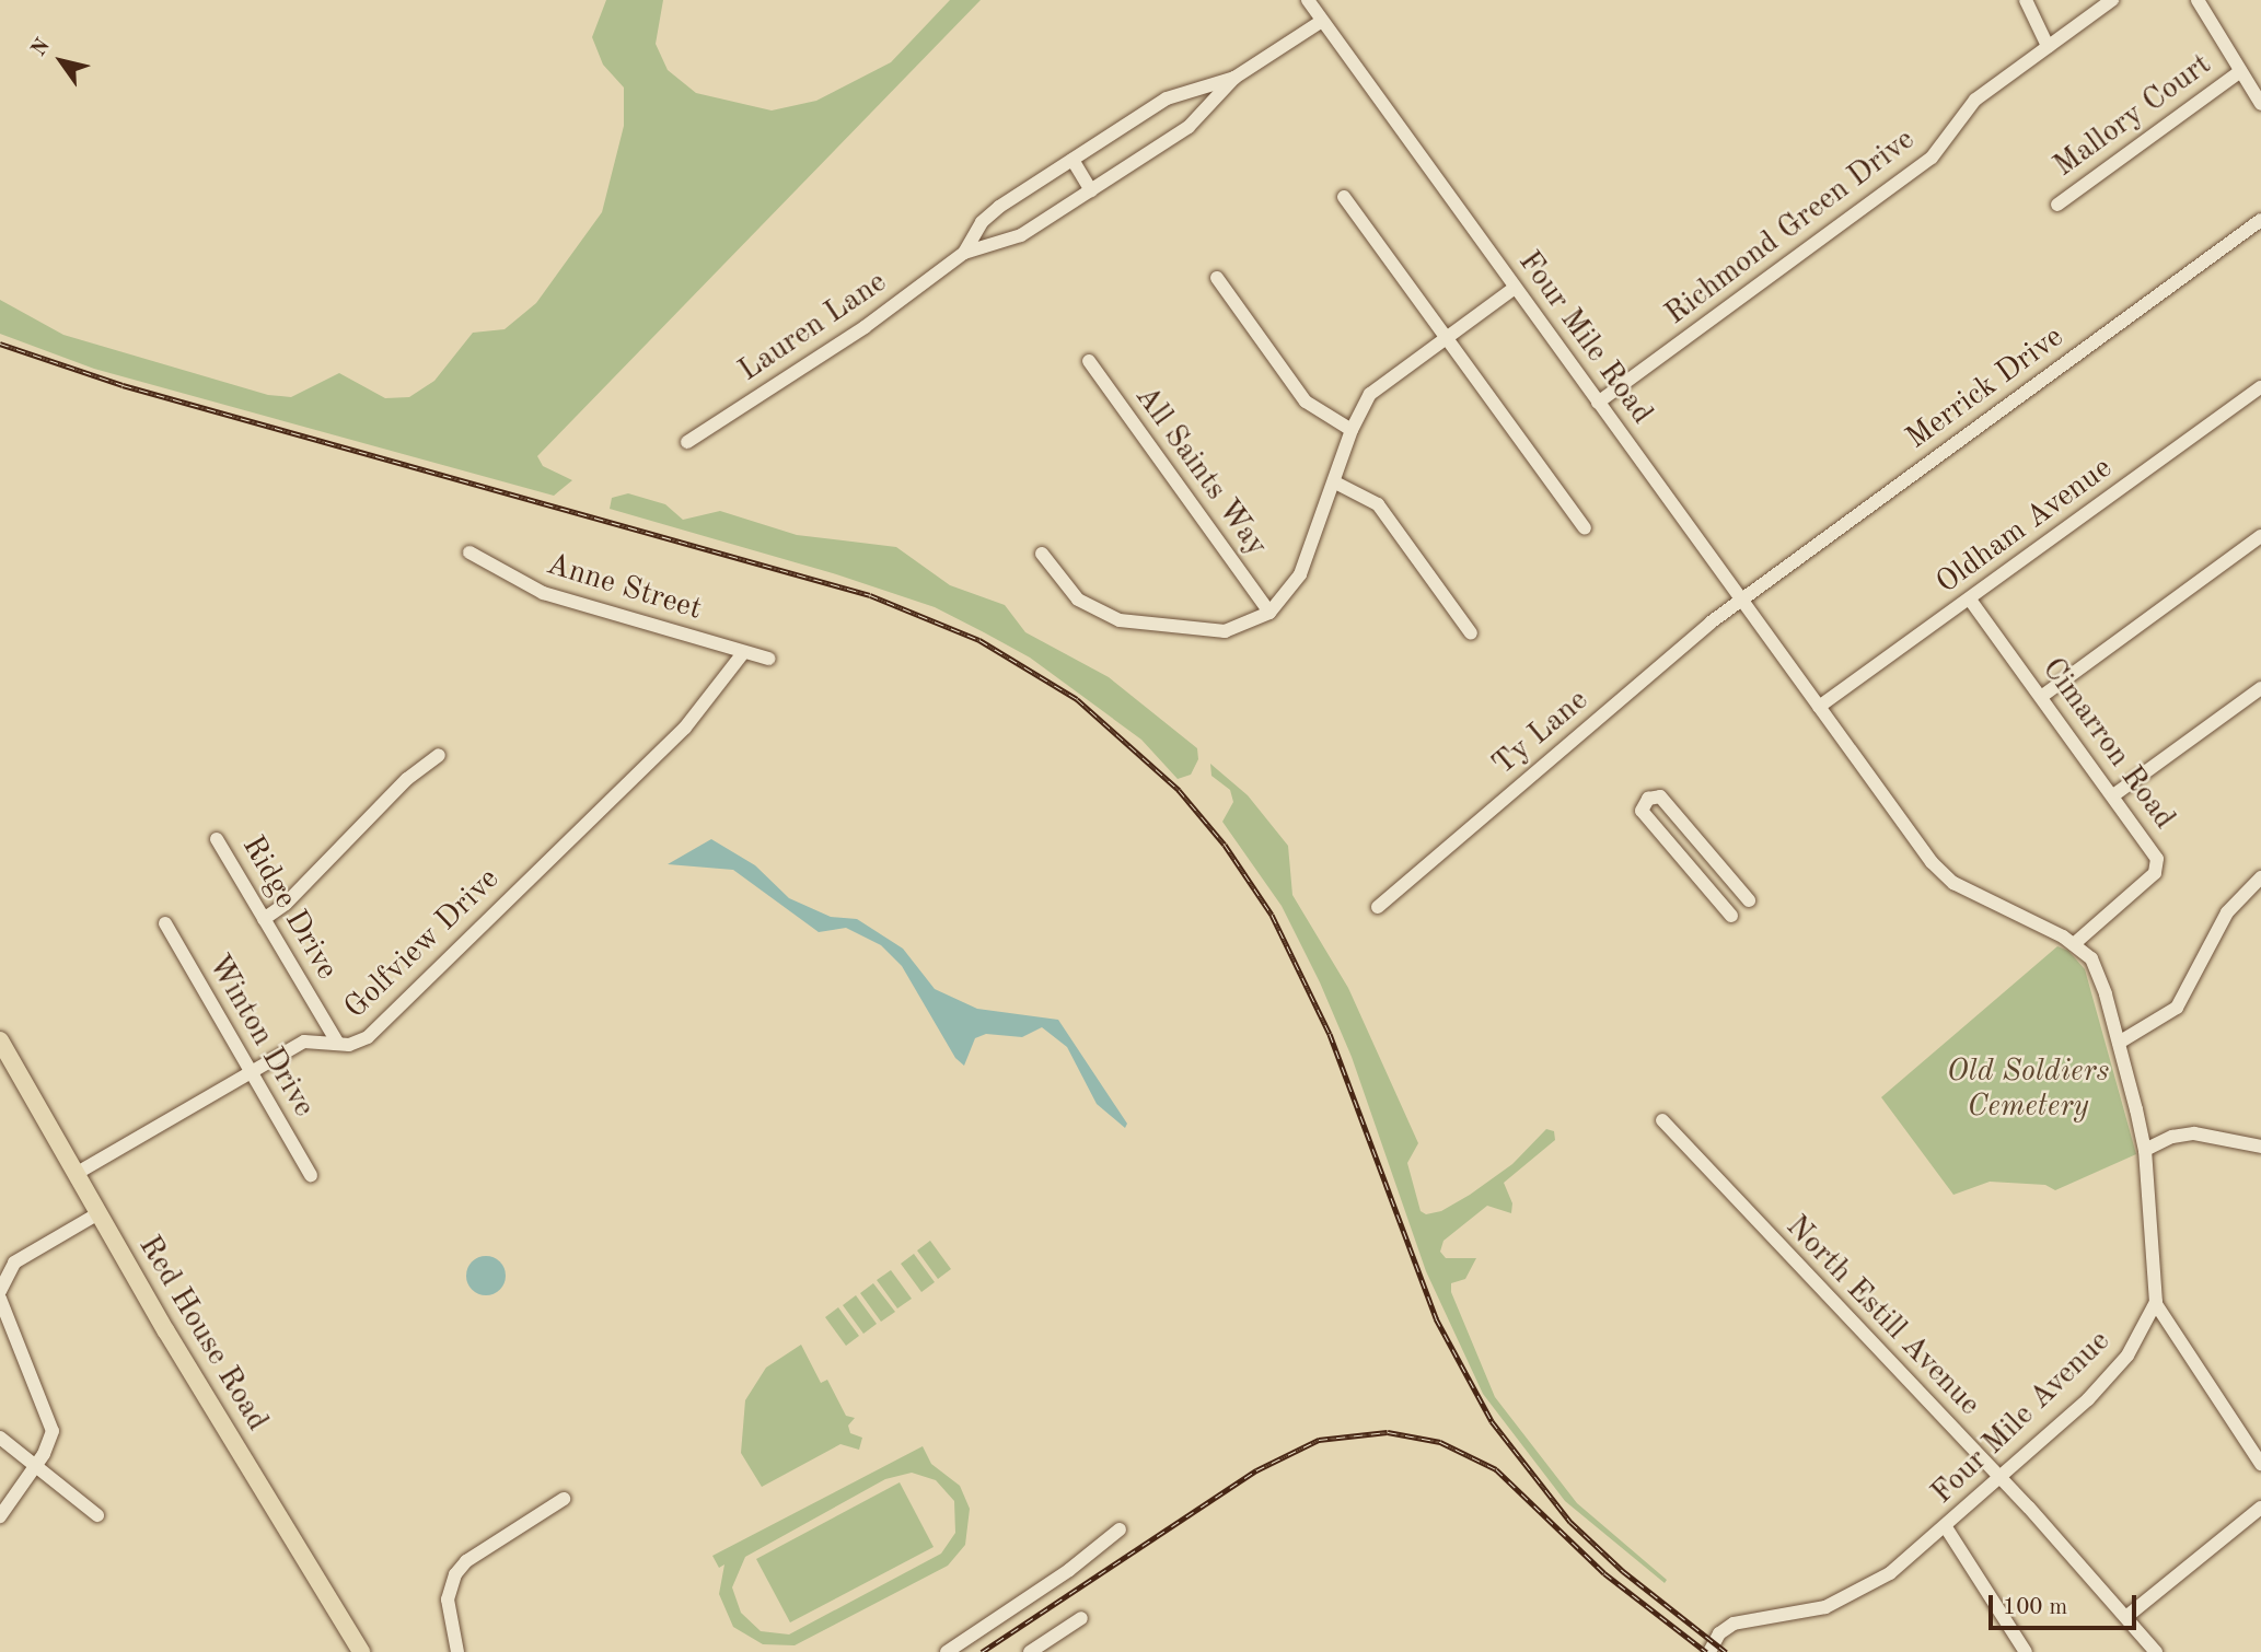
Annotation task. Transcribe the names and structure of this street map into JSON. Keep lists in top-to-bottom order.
{
  "streets": {
    "main road": ["Red House Road"],
    "street": [
      "Mallory Court",
      "Richmond Green Drive",
      "Lauren Lane",
      "Four Mile Road",
      "Merrick Drive",
      "All Saints Way",
      "Oldham Avenue",
      "Anne Street",
      "Ty Lane",
      "Cimarron Road",
      "Ridge Drive",
      "Golfview Drive",
      "Winton Drive",
      "North Estill Avenue",
      "Four Mile Avenue"
    ]
  },
  "crossings": [
    ["Richmond Green Drive", "Four Mile Road"],
    ["Lauren Lane", "Four Mile Road"],
    ["Four Mile Road", "Merrick Drive"],
    ["Four Mile Road", "Oldham Avenue"],
    ["Four Mile Road", "Ty Lane"],
    ["Merrick Drive", "Ty Lane"],
    ["Oldham Avenue", "Cimarron Road"],
    ["Anne Street", "Golfview Drive"],
    ["Ridge Drive", "Golfview Drive"],
    ["Golfview Drive", "Winton Drive"],
    ["Golfview Drive", "Red House Road"],
    ["North Estill Avenue", "Four Mile Avenue"]
  ],
  "parks": ["Old Soldiers Cemetery"],
  "scale_bar": "100 m",
  "north": "top left"
}
